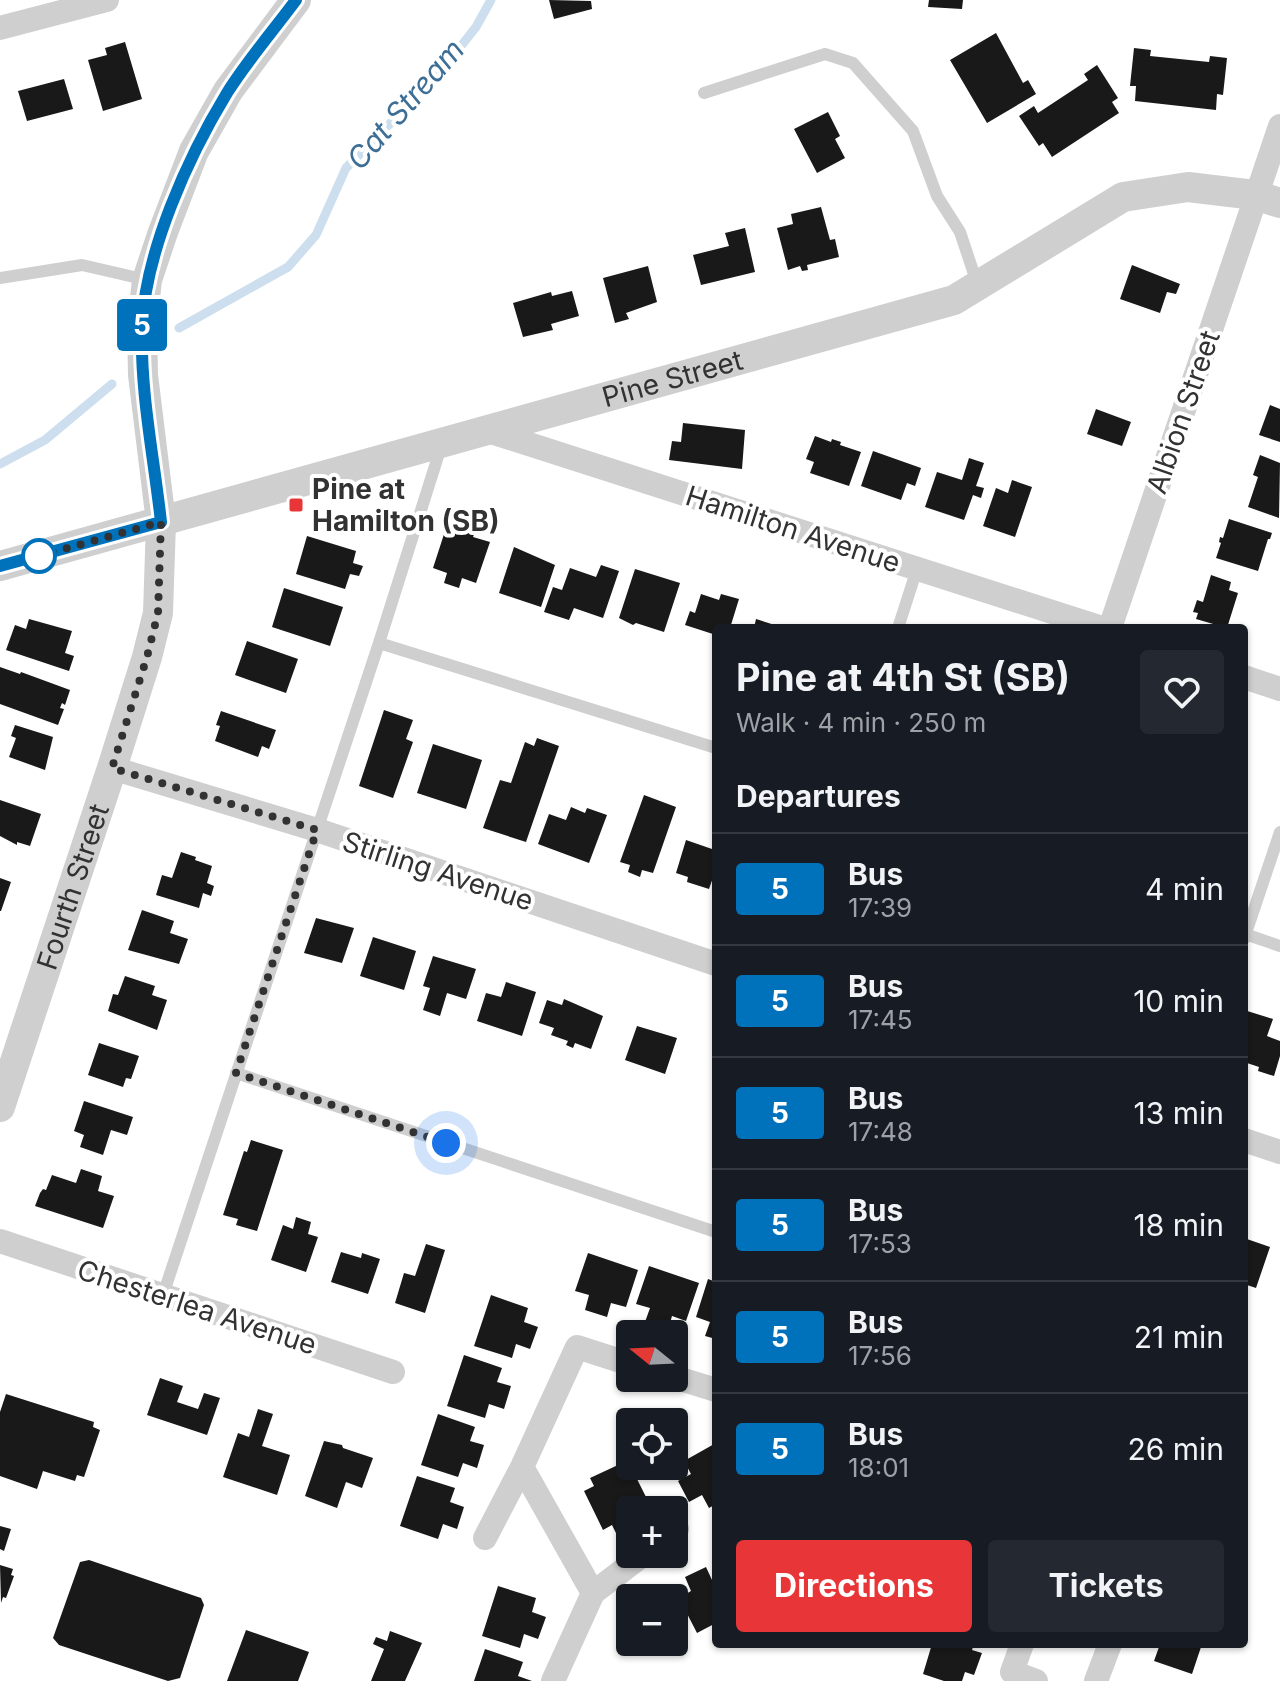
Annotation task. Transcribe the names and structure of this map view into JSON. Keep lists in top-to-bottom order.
{
  "streets": {
    "street": [
      "Pine Street",
      "Albion Street",
      "Hamilton Avenue",
      "Stirling Avenue",
      "Fourth Street",
      "Chesterlea Avenue"
    ]
  },
  "crossings": [
    ["Pine Street", "Albion Street"],
    ["Pine Street", "Hamilton Avenue"],
    ["Pine Street", "Fourth Street"],
    ["Stirling Avenue", "Fourth Street"]
  ],
  "water": ["Cat Stream"],
  "places": {
    "transit": ["Pine at Hamilton (SB)"]
  },
  "lines": ["bus line 5"],
  "north": "left",
  "page": {
    "on_map": "5",
    "heading": [
      ["Pine at 4th St (SB)", "Walk · 4 min · 250 m"],
      "Departures"
    ],
    "list": [
      {
        "mark": "5",
        "name": "Bus",
        "note": "17:39",
        "value": "4 min"
      },
      {
        "mark": "5",
        "name": "Bus",
        "note": "17:45",
        "value": "10 min"
      },
      {
        "mark": "5",
        "name": "Bus",
        "note": "17:48",
        "value": "13 min"
      },
      {
        "mark": "5",
        "name": "Bus",
        "note": "17:53",
        "value": "18 min"
      },
      {
        "mark": "5",
        "name": "Bus",
        "note": "17:56",
        "value": "21 min"
      },
      {
        "mark": "5",
        "name": "Bus",
        "note": "18:01",
        "value": "26 min"
      }
    ],
    "map_buttons": ["+", "−"],
    "buttons": ["Directions", "Tickets"]
  }
}
